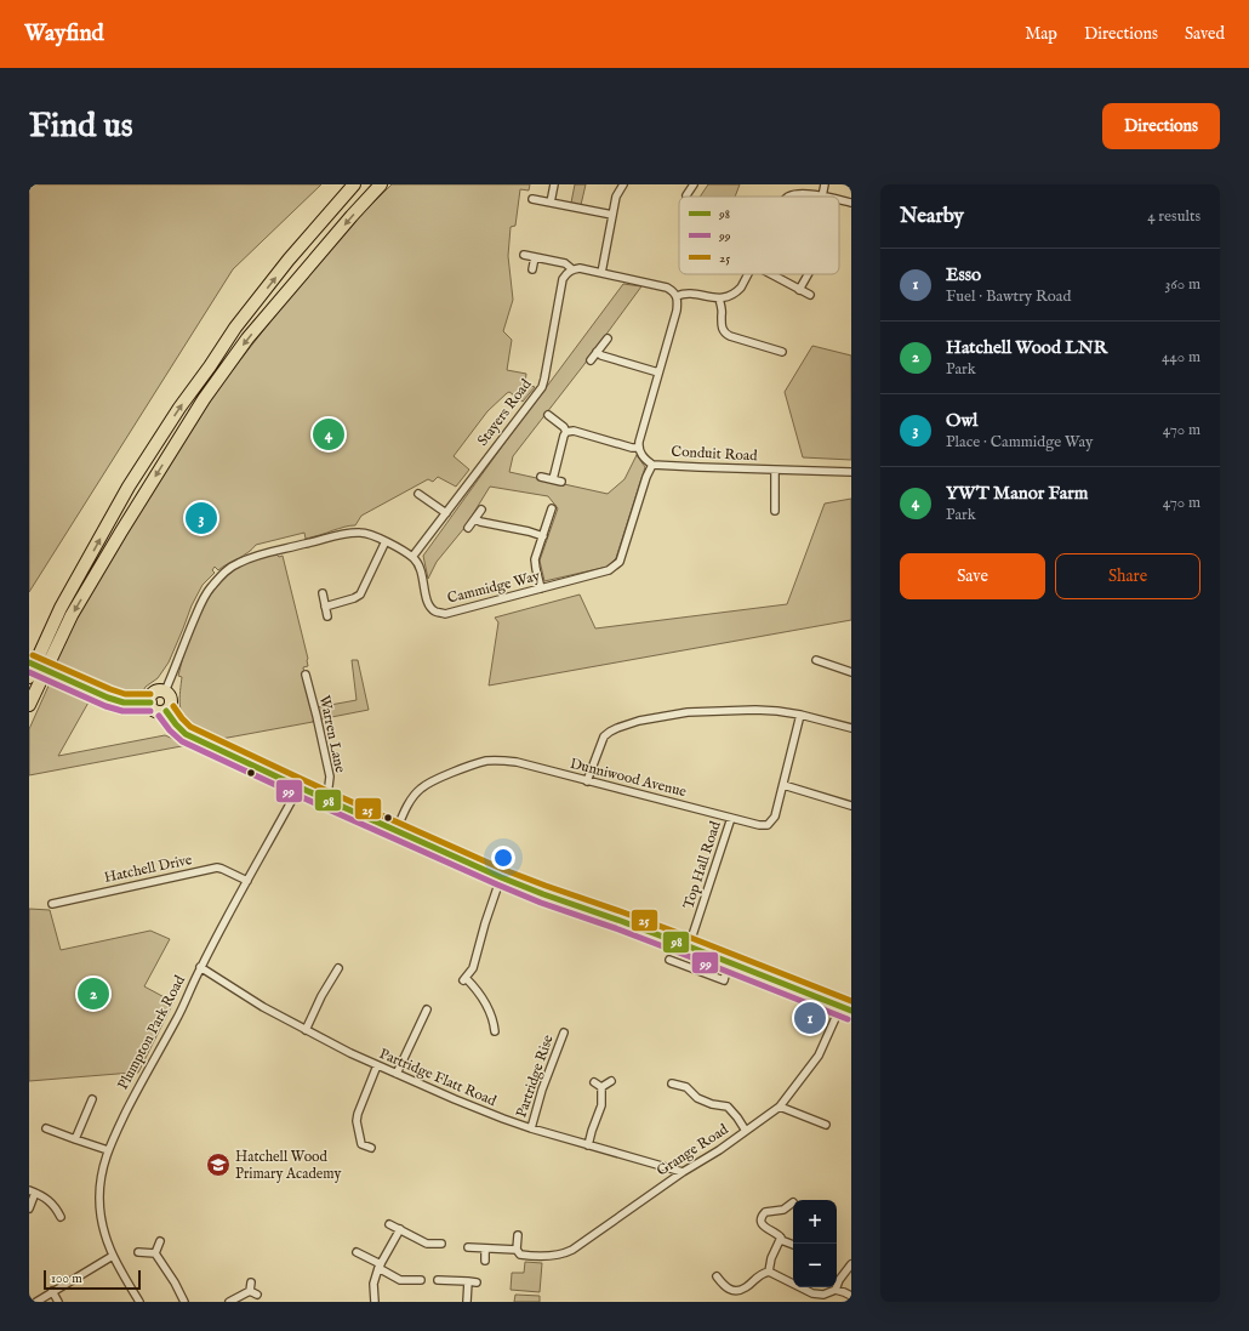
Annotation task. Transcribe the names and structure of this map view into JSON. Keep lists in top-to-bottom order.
{
  "streets": {
    "street": [
      "Stayers Road",
      "Conduit Road",
      "Cammidge Way",
      "Warren Lane",
      "Dunniwood Avenue",
      "Top Hall Road",
      "Hatchell Drive",
      "Plumpton Park Road",
      "Partridge Rise",
      "Partridge Flatt Road",
      "Grange Road"
    ]
  },
  "crossings": [
    ["Stayers Road", "Cammidge Way"],
    ["Conduit Road", "Cammidge Way"],
    ["Dunniwood Avenue", "Top Hall Road"],
    ["Hatchell Drive", "Plumpton Park Road"],
    ["Plumpton Park Road", "Partridge Flatt Road"],
    ["Partridge Rise", "Partridge Flatt Road"],
    ["Partridge Flatt Road", "Grange Road"]
  ],
  "places": {
    "school or university": ["Hatchell Wood Primary Academy"]
  },
  "lines": ["transit line 25", "transit line 98", "transit line 99"],
  "legend": ["98", "99", "25"],
  "scale_bar": "100 m",
  "page": {
    "header": "Wayfind",
    "nav": ["Map", "Directions", "Saved"],
    "buttons": [
      "Directions",
      ["Save", "Share"]
    ],
    "title": "Find us",
    "heading": ["Nearby", "4 results"],
    "list": [
      {
        "mark": "1",
        "name": "Esso",
        "note": "Fuel · Bawtry Road",
        "value": "360 m"
      },
      {
        "mark": "2",
        "name": "Hatchell Wood LNR",
        "note": "Park",
        "value": "440 m"
      },
      {
        "mark": "3",
        "name": "Owl",
        "note": "Place · Cammidge Way",
        "value": "470 m"
      },
      {
        "mark": "4",
        "name": "YWT Manor Farm",
        "note": "Park",
        "value": "470 m"
      }
    ],
    "pins": [
      "4",
      "3",
      "2",
      "1"
    ],
    "map_buttons": ["+", "−"],
    "scale": "100 m"
  }
}
